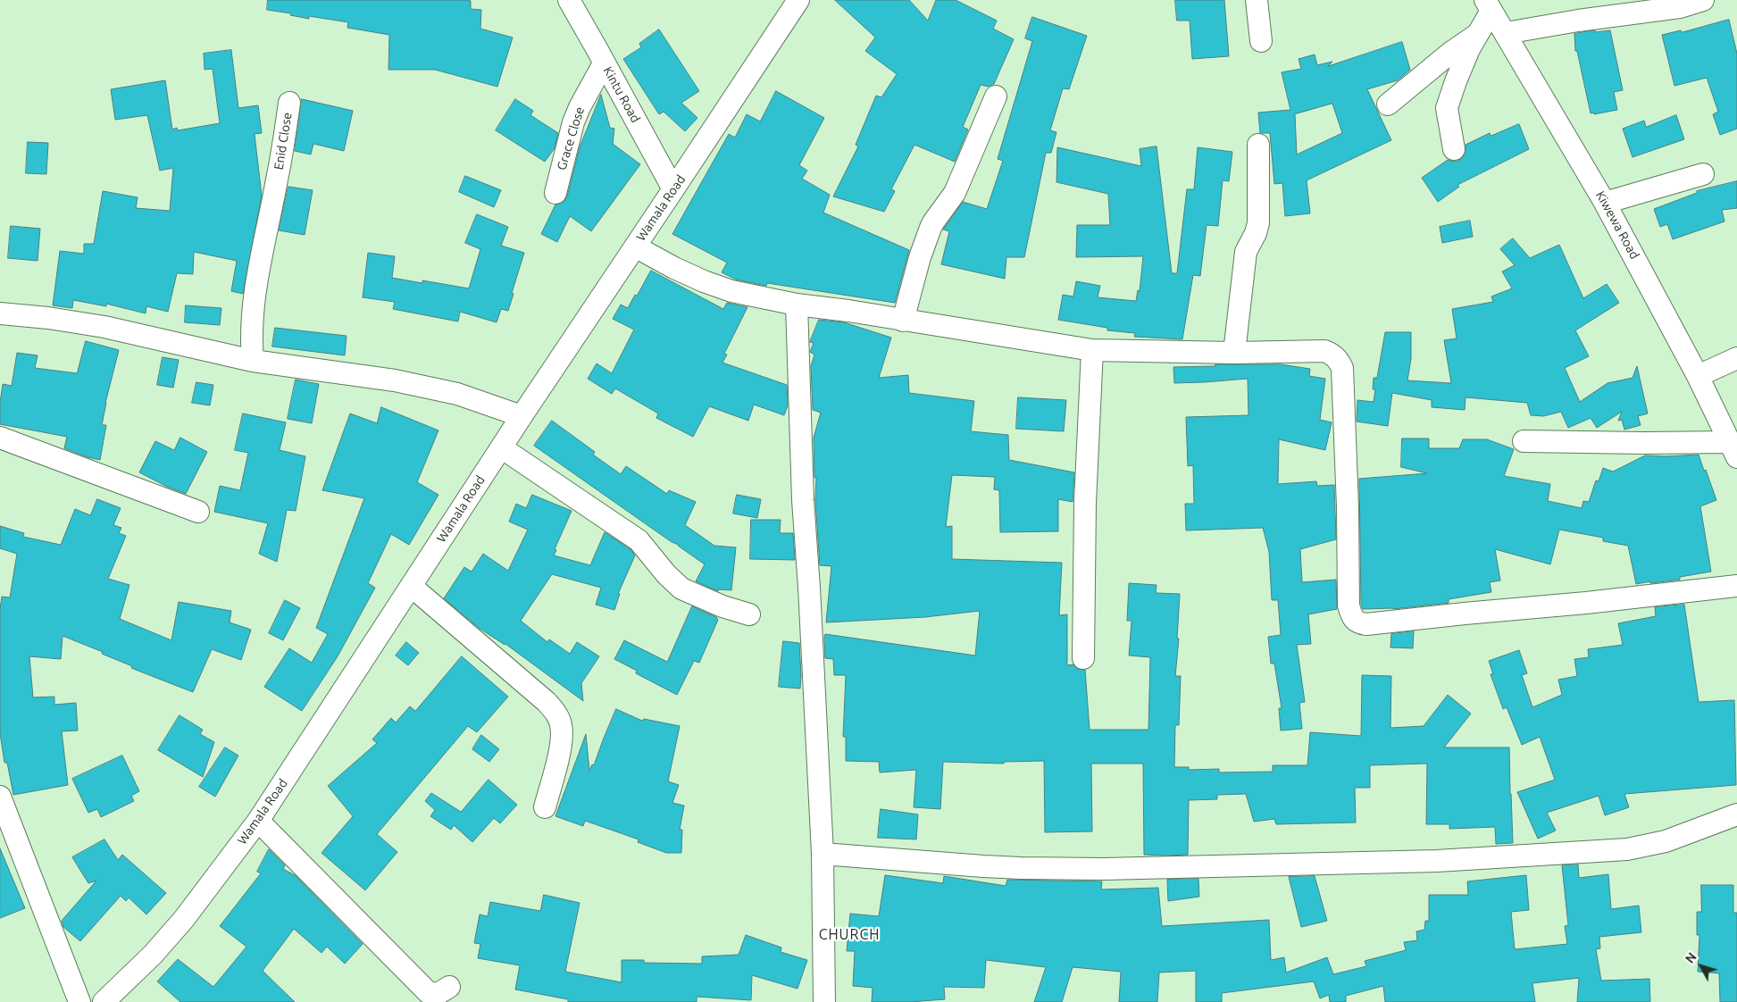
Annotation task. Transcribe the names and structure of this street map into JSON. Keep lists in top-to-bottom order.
{
  "streets": {
    "street": [
      "Kintu Road",
      "Grace Close",
      "Enid Close",
      "Wamala Road",
      "Kiwewa Road"
    ]
  },
  "crossings": [
    ["Kintu Road", "Grace Close"],
    ["Kintu Road", "Wamala Road"]
  ],
  "districts": ["CHURCH"],
  "north": "top left"
}
